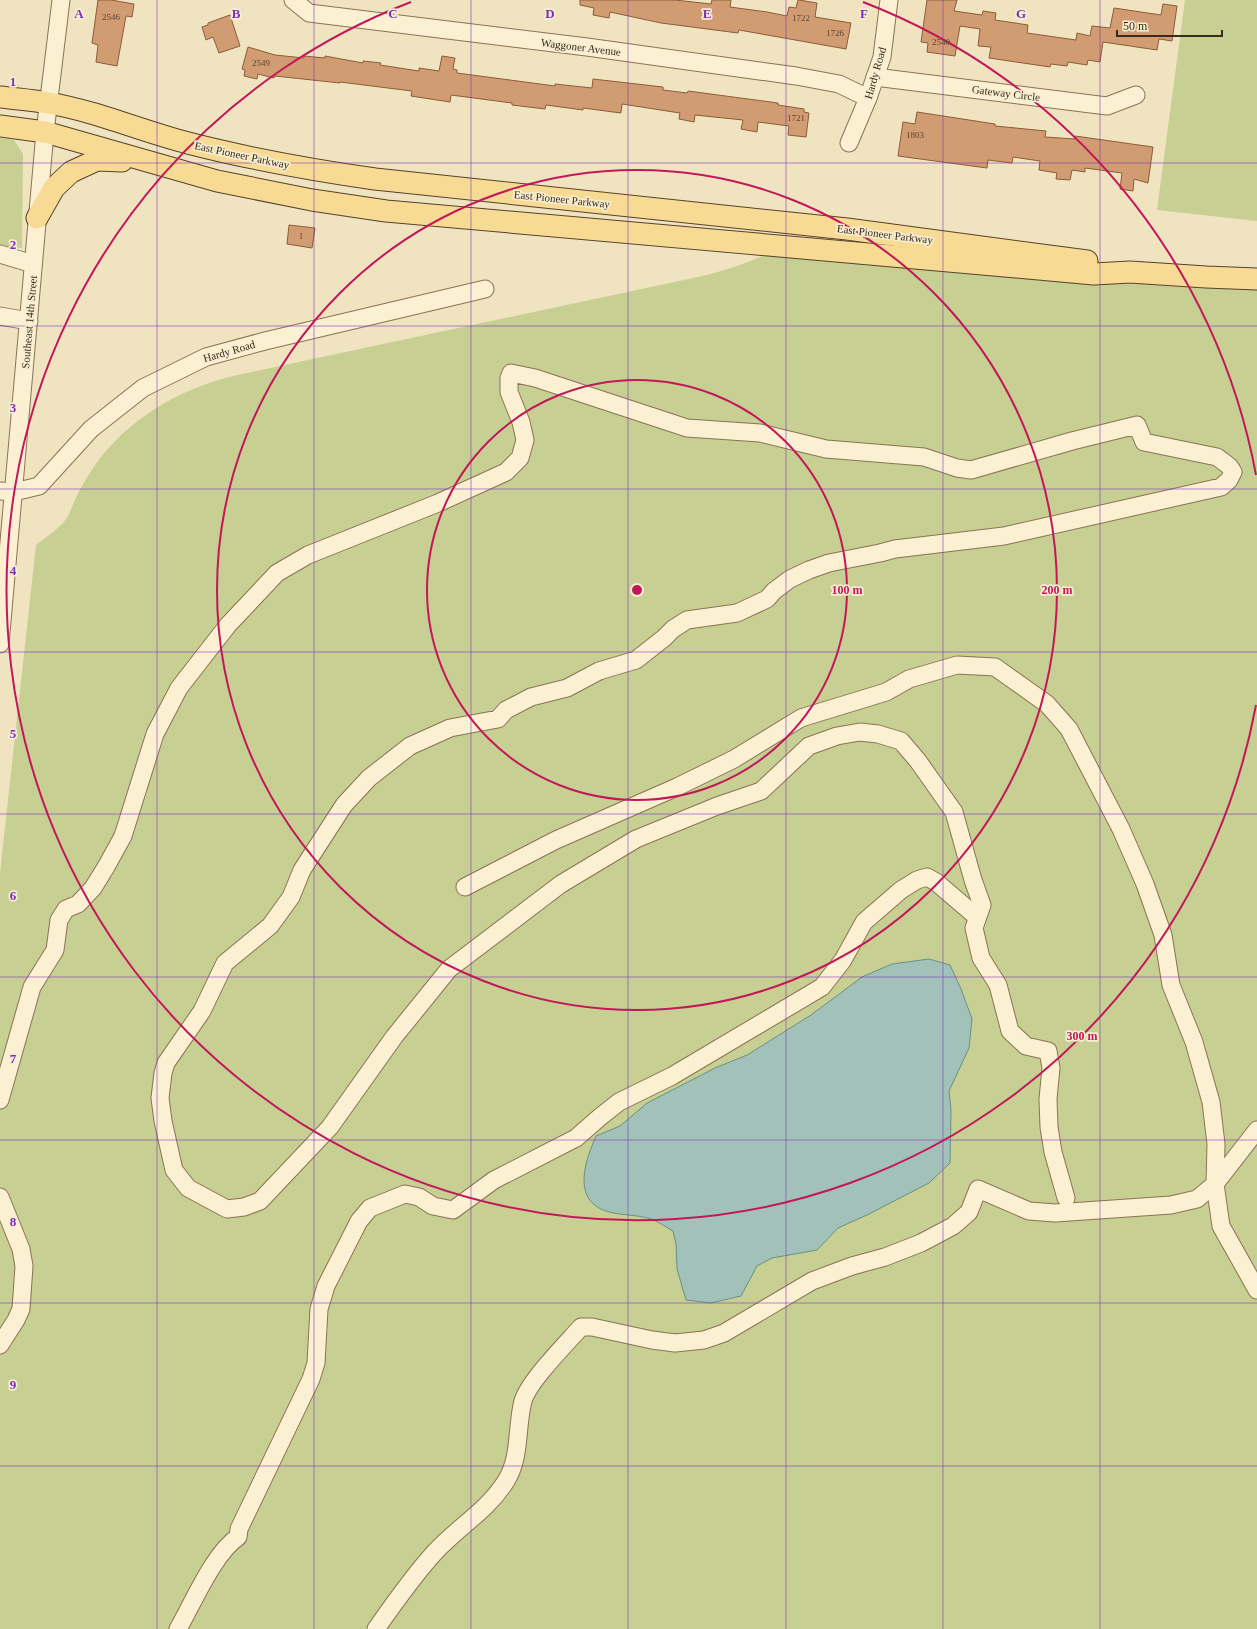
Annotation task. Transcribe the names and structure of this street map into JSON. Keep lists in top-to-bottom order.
{
  "streets": {
    "main road": ["East Pioneer Parkway"],
    "street": [
      "Waggoner Avenue",
      "Hardy Road",
      "Gateway Circle",
      "Southeast 14th Street"
    ]
  },
  "crossings": [
    ["Waggoner Avenue", "Hardy Road"],
    ["Hardy Road", "Gateway Circle"],
    ["Hardy Road", "Southeast 14th Street"],
    ["East Pioneer Parkway", "Southeast 14th Street"]
  ],
  "house_numbers": [
    "2546",
    "1722",
    "1726",
    "2540",
    "2549",
    "1721",
    "1803",
    "1"
  ],
  "scale_bar": "50 m",
  "grid": {
    "columns": [
      "A",
      "B",
      "C",
      "D",
      "E",
      "F",
      "G"
    ],
    "rows": [
      "1",
      "2",
      "3",
      "4",
      "5",
      "6",
      "7",
      "8",
      "9"
    ]
  },
  "rings": ["100 m", "200 m", "300 m"]
}
